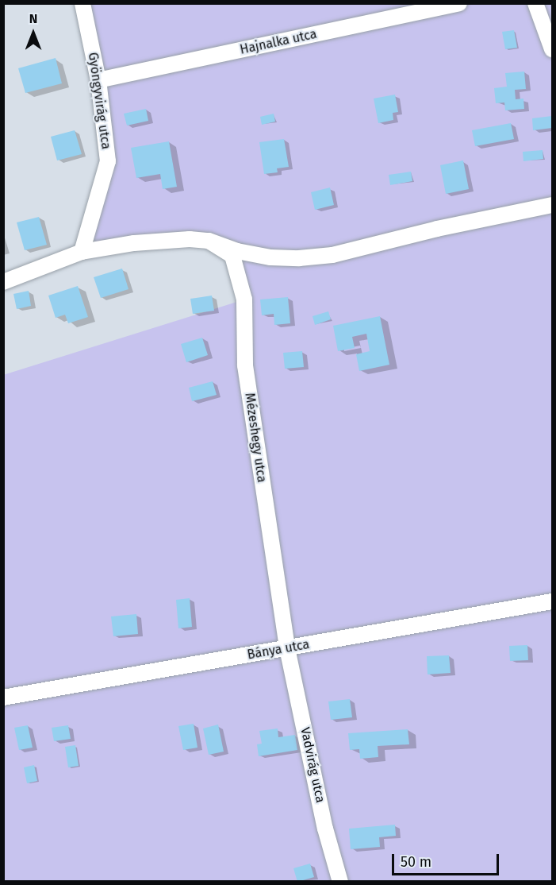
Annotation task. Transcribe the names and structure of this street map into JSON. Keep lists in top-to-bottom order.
{
  "streets": {
    "street": [
      "Hajnalka utca",
      "Gyöngyvirág utca",
      "Mézeshegy utca",
      "Bánya utca",
      "Vadvirág utca"
    ]
  },
  "crossings": [
    ["Hajnalka utca", "Gyöngyvirág utca"],
    ["Mézeshegy utca", "Bánya utca"],
    ["Mézeshegy utca", "Vadvirág utca"],
    ["Bánya utca", "Vadvirág utca"]
  ],
  "scale_bar": "50 m",
  "north": "top"
}
